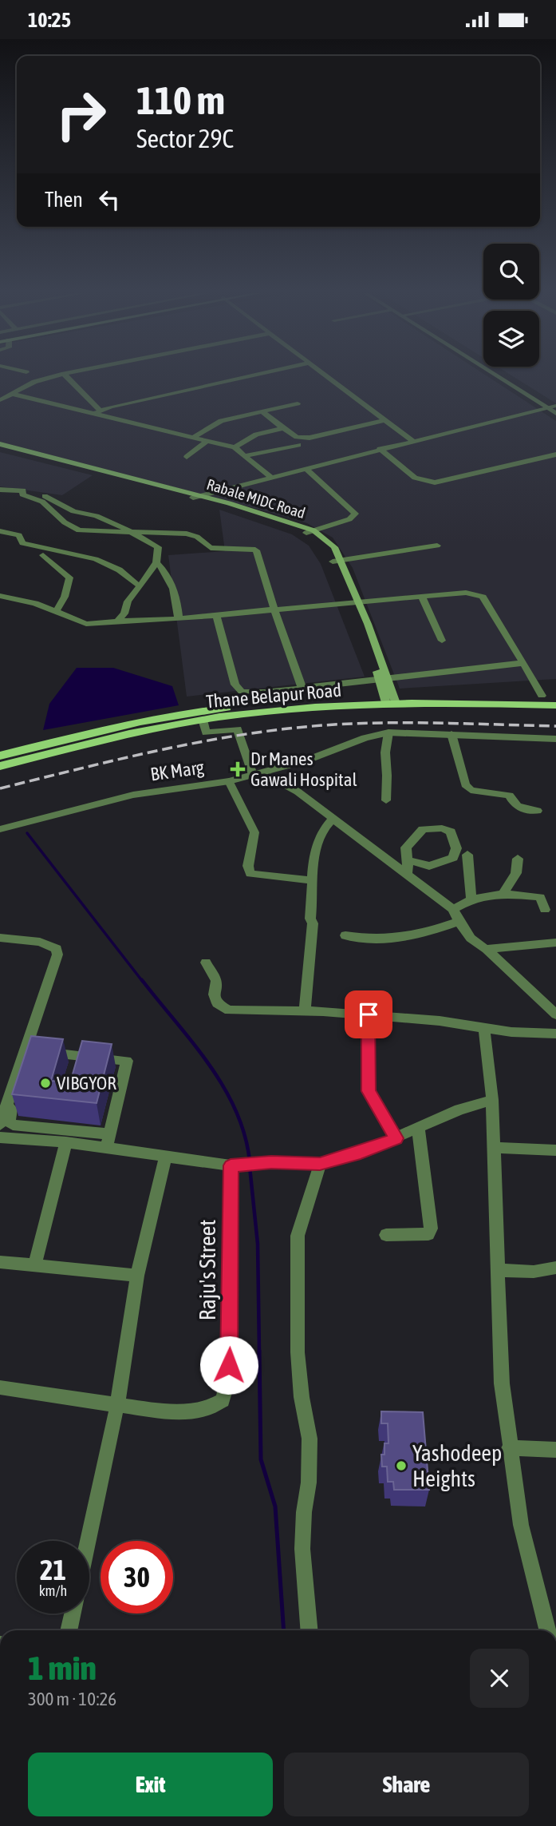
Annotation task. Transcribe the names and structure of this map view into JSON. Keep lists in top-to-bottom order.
{
  "streets": {
    "main road": ["Rabale MIDC Road", "Thane Belapur Road"],
    "street": ["BK Marg", "Raju's Street"]
  },
  "crossings": [
    ["Rabale MIDC Road", "Thane Belapur Road"]
  ],
  "places": {
    "health": ["Dr Manes Gawali Hospital"],
    "other": ["VIBGYOR", "Yashodeep Heights"]
  },
  "page": {
    "status": "10:25",
    "turn": ["110 m", "Sector 29C"],
    "then": "Then",
    "speed": "21 km/h",
    "limit": "30",
    "heading": ["1 min", "300 m · 10:26"],
    "buttons": ["Exit", "Share"]
  }
}
